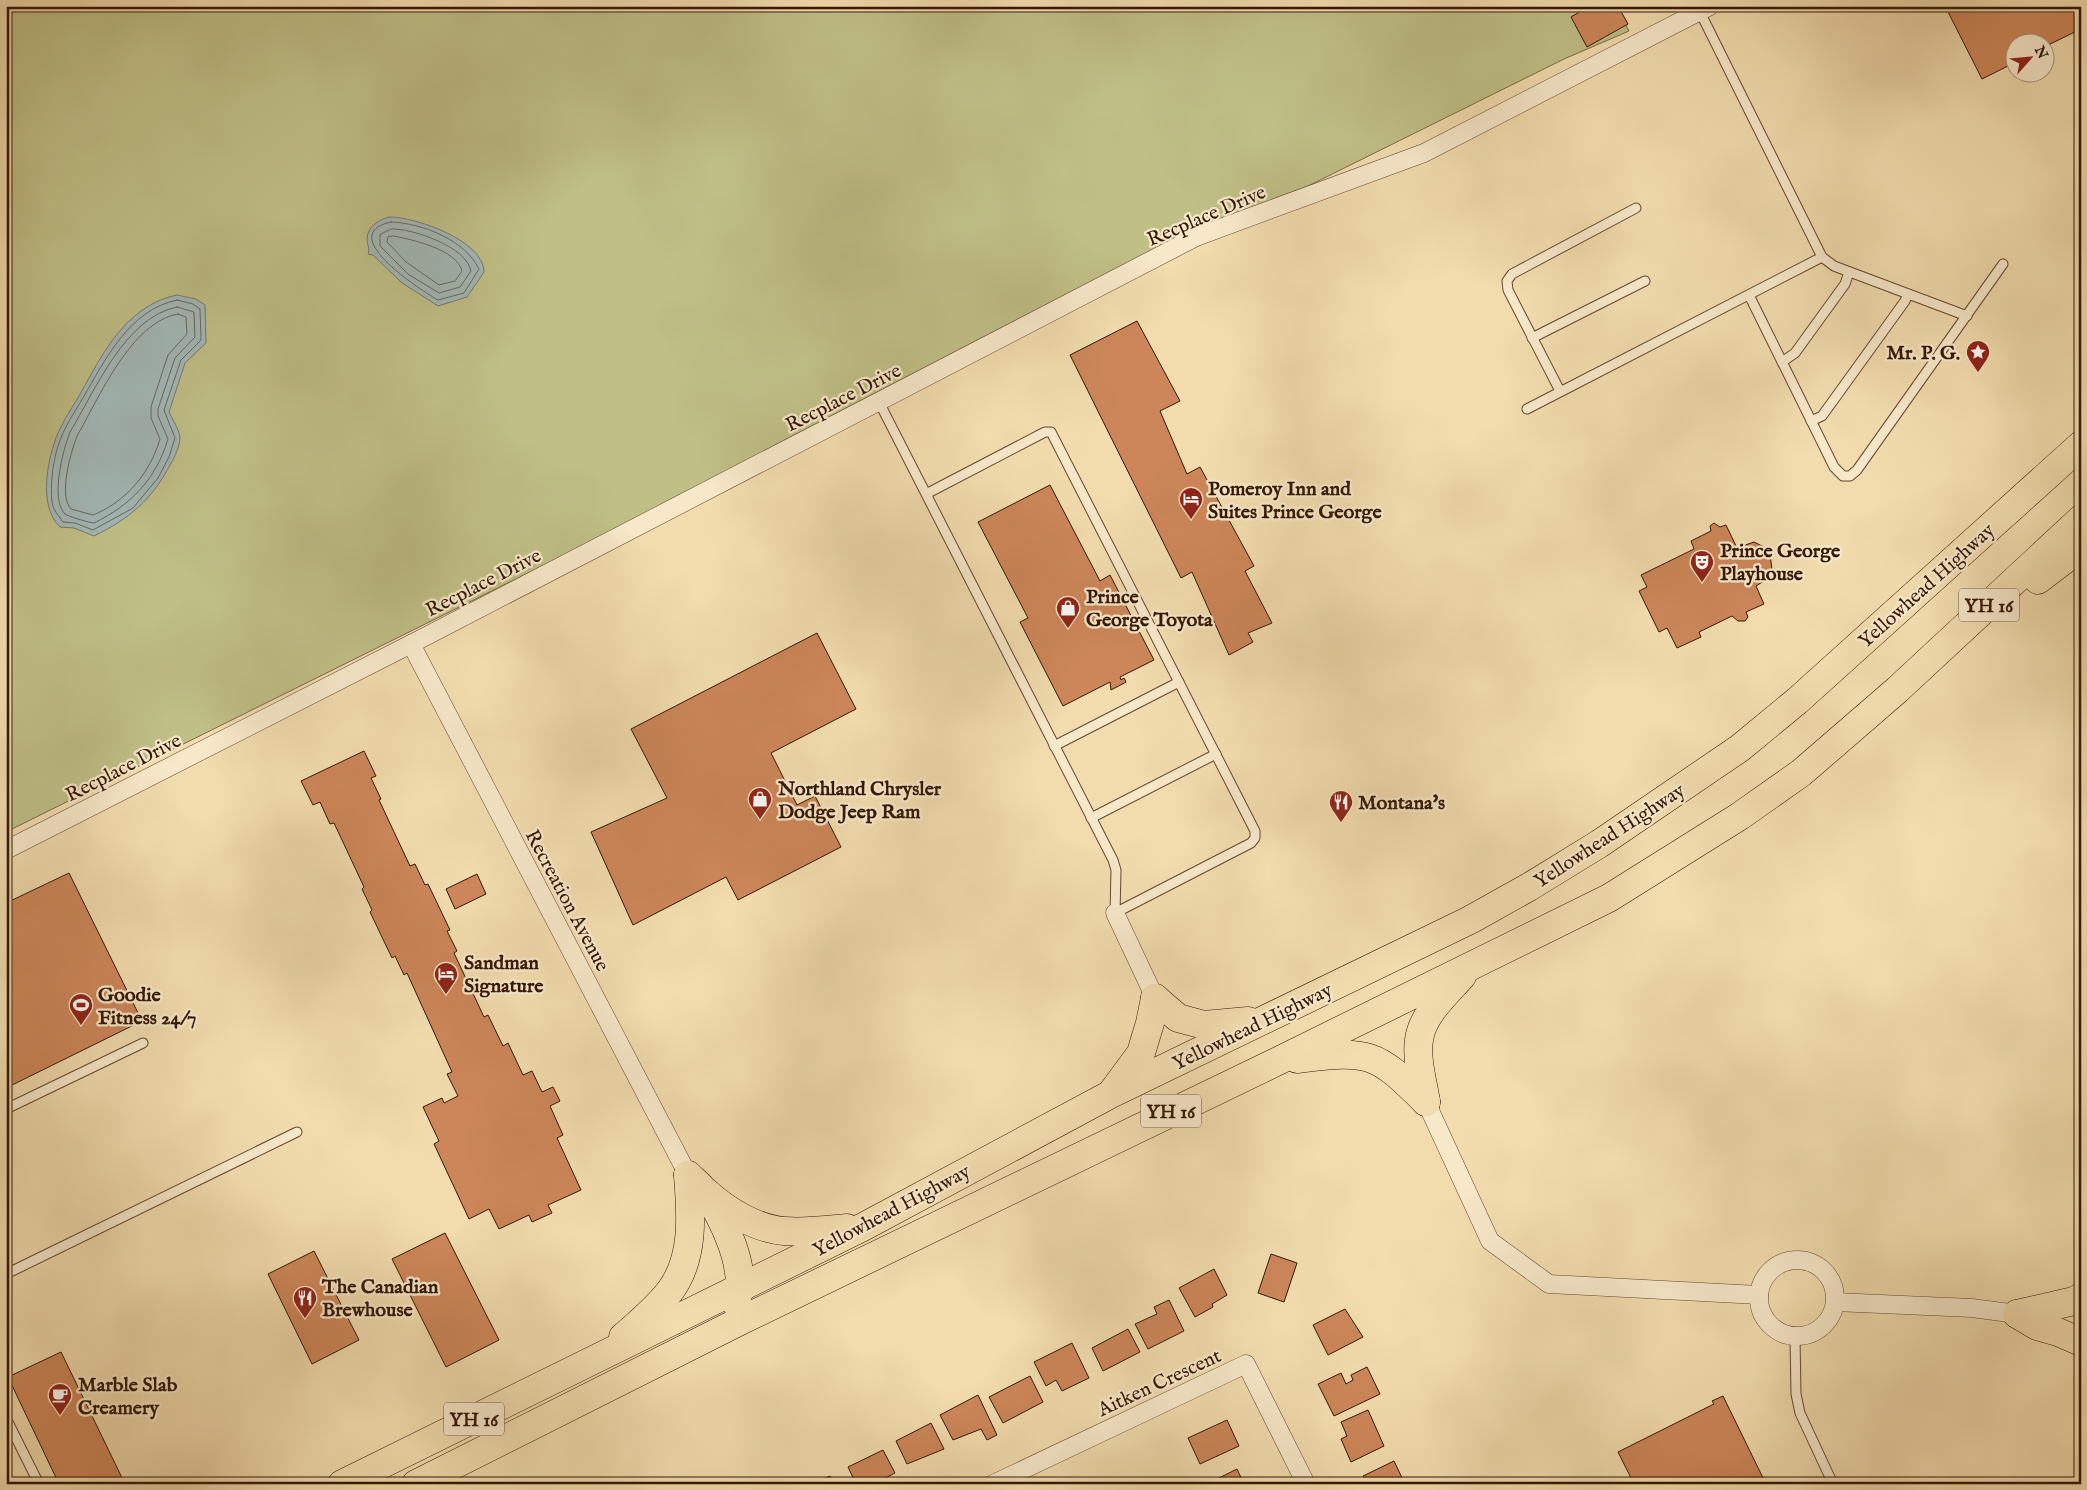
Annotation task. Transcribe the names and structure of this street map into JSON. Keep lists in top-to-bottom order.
{
  "streets": {
    "highway": ["Yellowhead Highway", "YH 16"],
    "street": ["Recplace Drive", "Recreation Avenue", "Aitken Crescent"]
  },
  "crossings": [
    ["Recplace Drive", "Recreation Avenue"]
  ],
  "places": {
    "place": ["Mr. P. G."],
    "hotel": ["Pomeroy Inn and Suites Prince George", "Sandman Signature"],
    "theatre": ["Prince George Playhouse"],
    "shop": ["Prince George Toyota", "Northland Chrysler Dodge Jeep Ram"],
    "restaurant": ["Montana's", "The Canadian Brewhouse"],
    "sports": ["Goodie Fitness 24/7"],
    "cafe": ["Marble Slab Creamery"]
  },
  "north": "top right"
}
